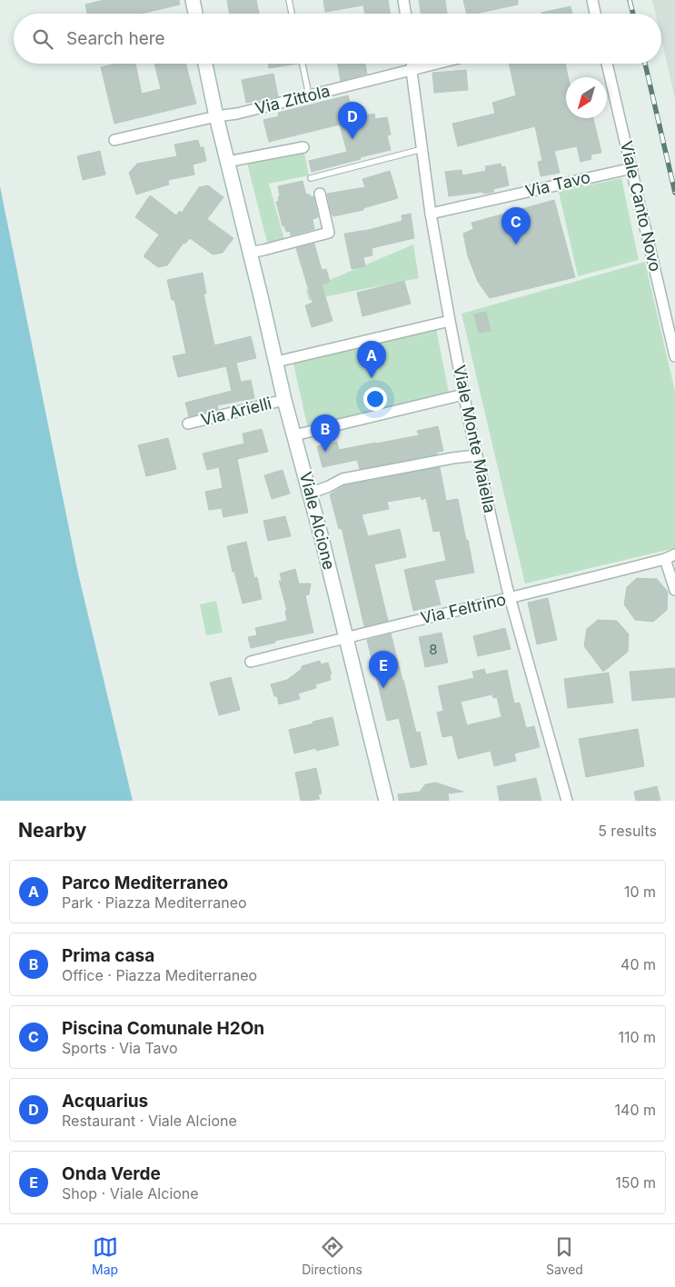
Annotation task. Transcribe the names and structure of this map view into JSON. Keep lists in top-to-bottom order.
{
  "streets": {
    "street": [
      "Via Zittola",
      "Via Tavo",
      "Viale Canto Novo",
      "Via Arielli",
      "Viale Monte Maiella",
      "Viale Alcione",
      "Via Feltrino"
    ]
  },
  "crossings": [
    ["Via Zittola", "Viale Monte Maiella"],
    ["Via Zittola", "Viale Alcione"],
    ["Via Tavo", "Viale Canto Novo"],
    ["Via Tavo", "Viale Monte Maiella"],
    ["Via Arielli", "Viale Alcione"],
    ["Viale Monte Maiella", "Via Feltrino"],
    ["Viale Alcione", "Via Feltrino"]
  ],
  "house_numbers": ["8"],
  "north": "bottom left",
  "page": {
    "search": "Search here",
    "pins": [
      "D",
      "C",
      "A",
      "B",
      "E"
    ],
    "heading": ["Nearby", "5 results"],
    "list": [
      {
        "mark": "A",
        "name": "Parco Mediterraneo",
        "note": "Park · Piazza Mediterraneo",
        "value": "10 m"
      },
      {
        "mark": "B",
        "name": "Prima casa",
        "note": "Office · Piazza Mediterraneo",
        "value": "40 m"
      },
      {
        "mark": "C",
        "name": "Piscina Comunale H2On",
        "note": "Sports · Via Tavo",
        "value": "110 m"
      },
      {
        "mark": "D",
        "name": "Acquarius",
        "note": "Restaurant · Viale Alcione",
        "value": "140 m"
      },
      {
        "mark": "E",
        "name": "Onda Verde",
        "note": "Shop · Viale Alcione",
        "value": "150 m"
      }
    ],
    "nav": ["Map", "Directions", "Saved"]
  }
}
